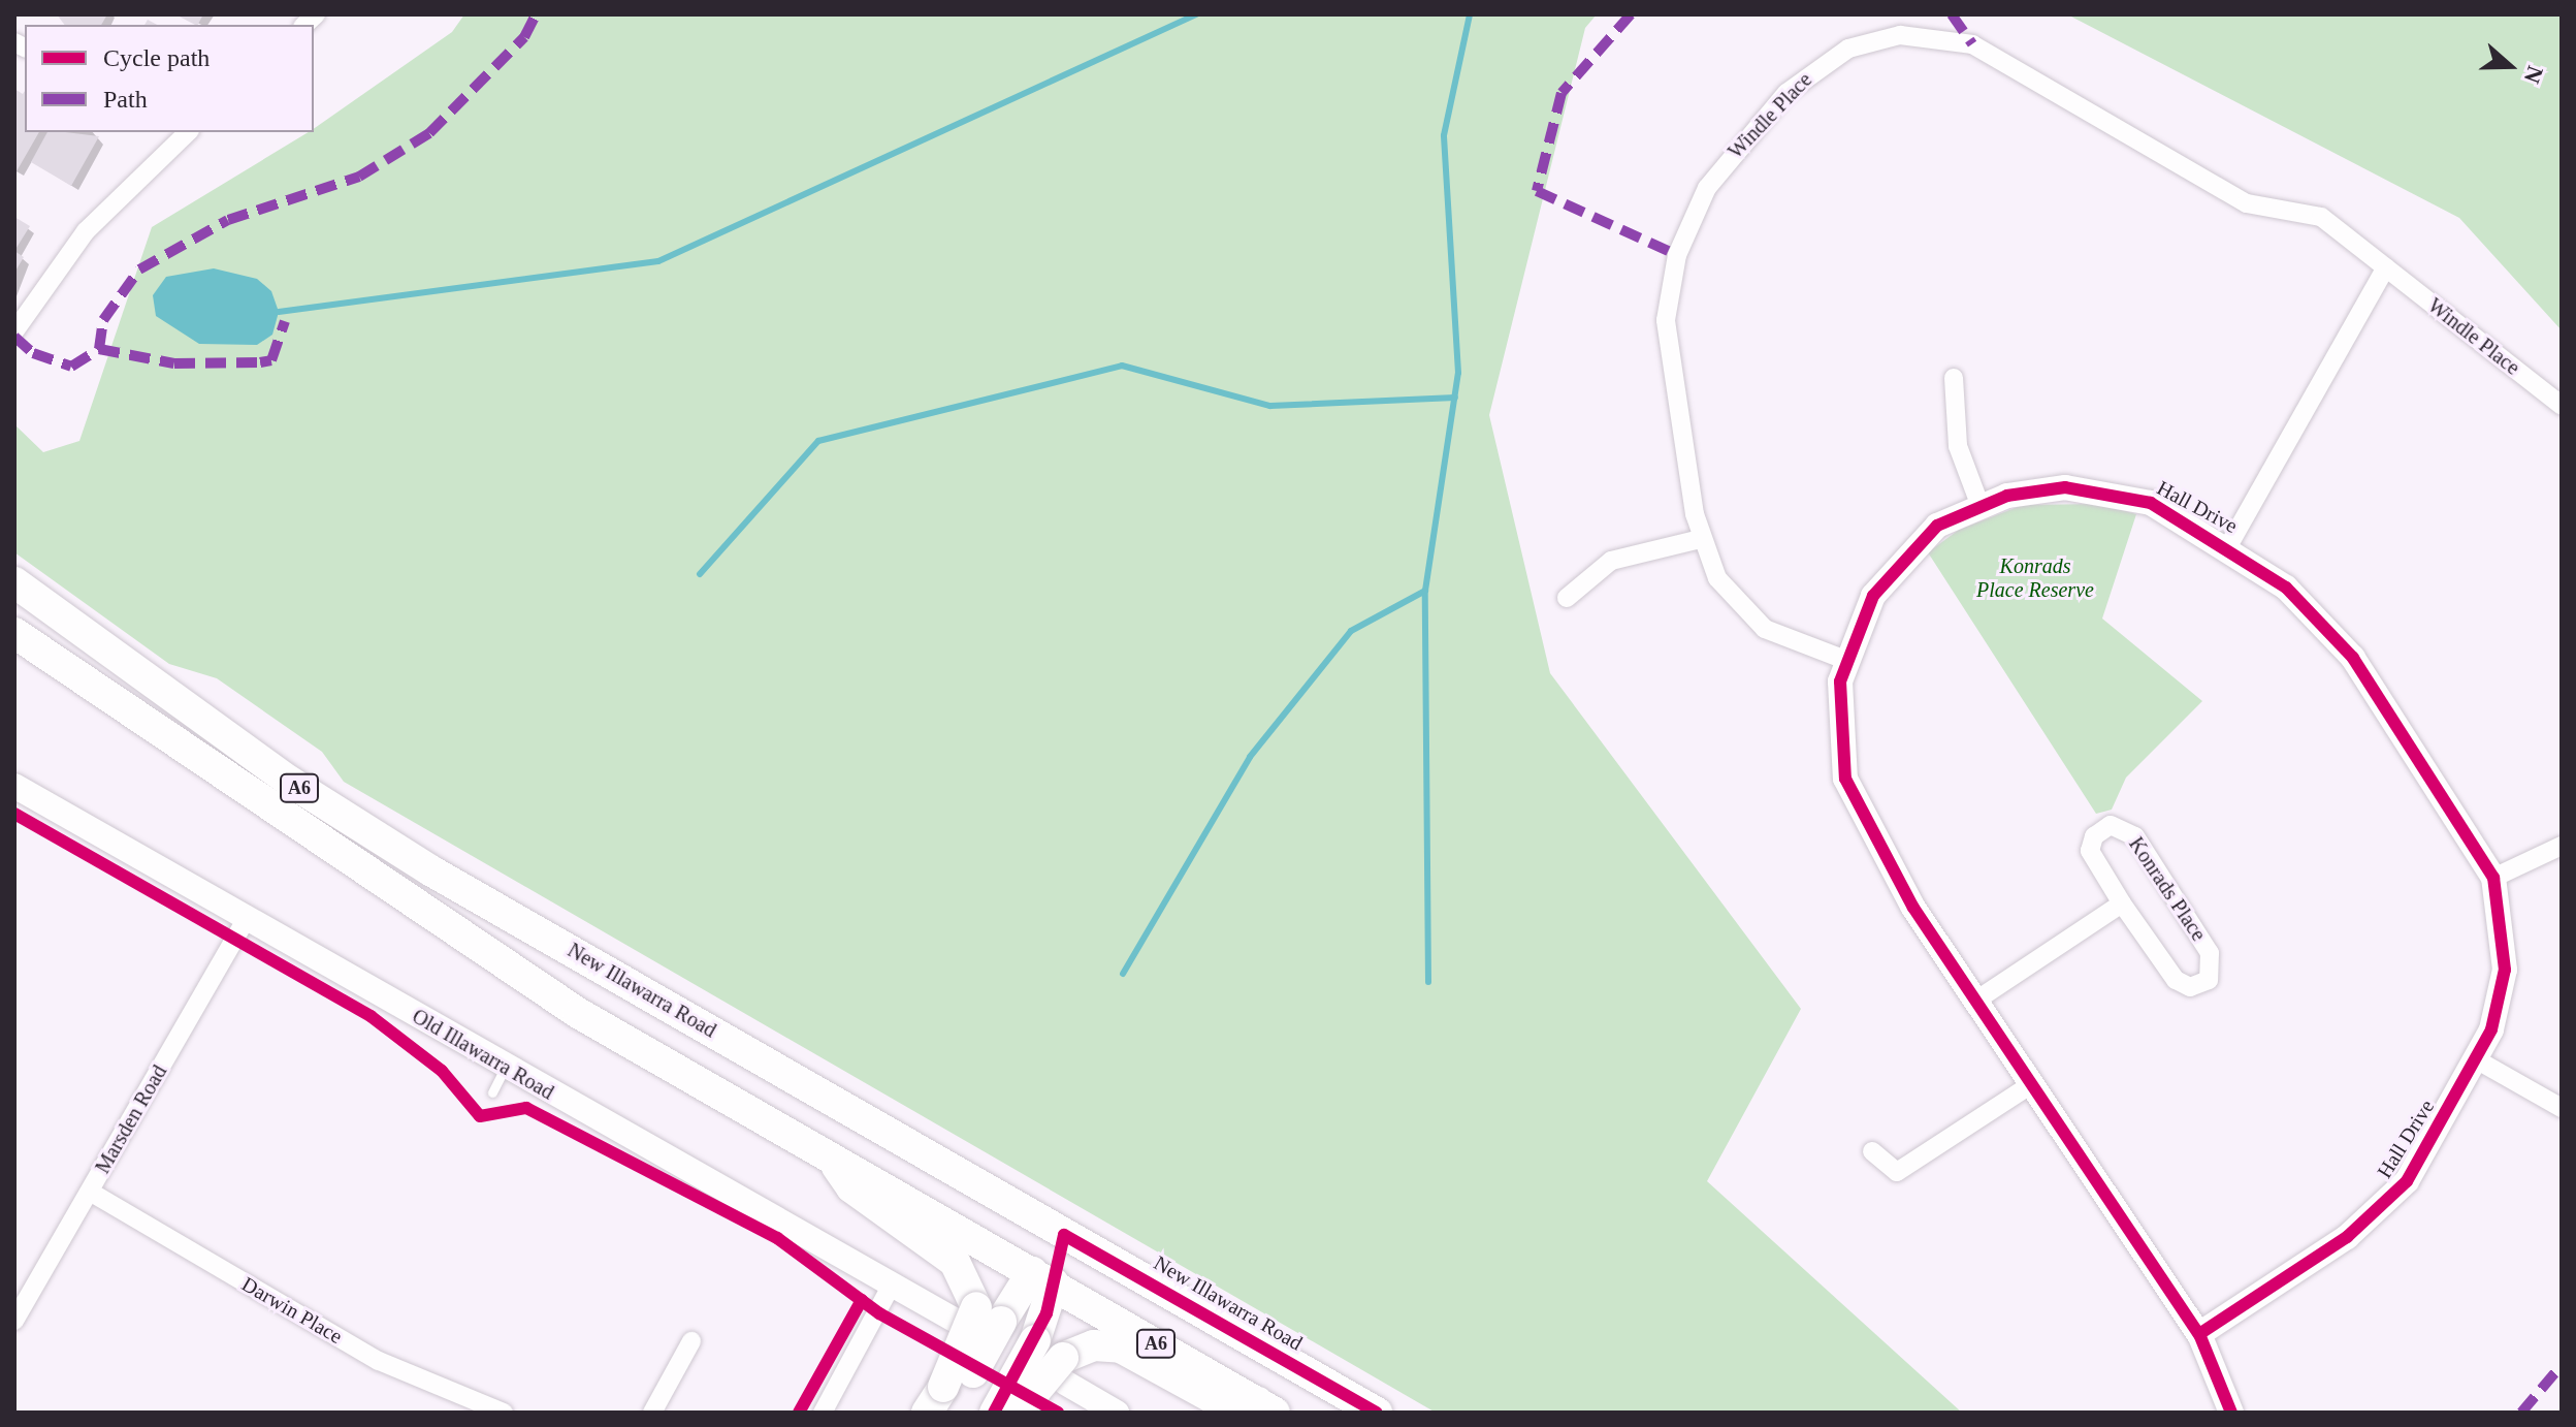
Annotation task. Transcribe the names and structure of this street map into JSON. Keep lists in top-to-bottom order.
{
  "streets": {
    "main road": ["A6", "New Illawarra Road"],
    "street": [
      "Windle Place",
      "Hall Drive",
      "Konrads Place",
      "Old Illawarra Road",
      "Marsden Road",
      "Darwin Place"
    ]
  },
  "crossings": [
    ["Windle Place", "Hall Drive"],
    ["Old Illawarra Road", "Marsden Road"],
    ["Marsden Road", "Darwin Place"]
  ],
  "parks": ["Konrads Place Reserve"],
  "legend": ["Cycle path", "Path"],
  "north": "right"
}
